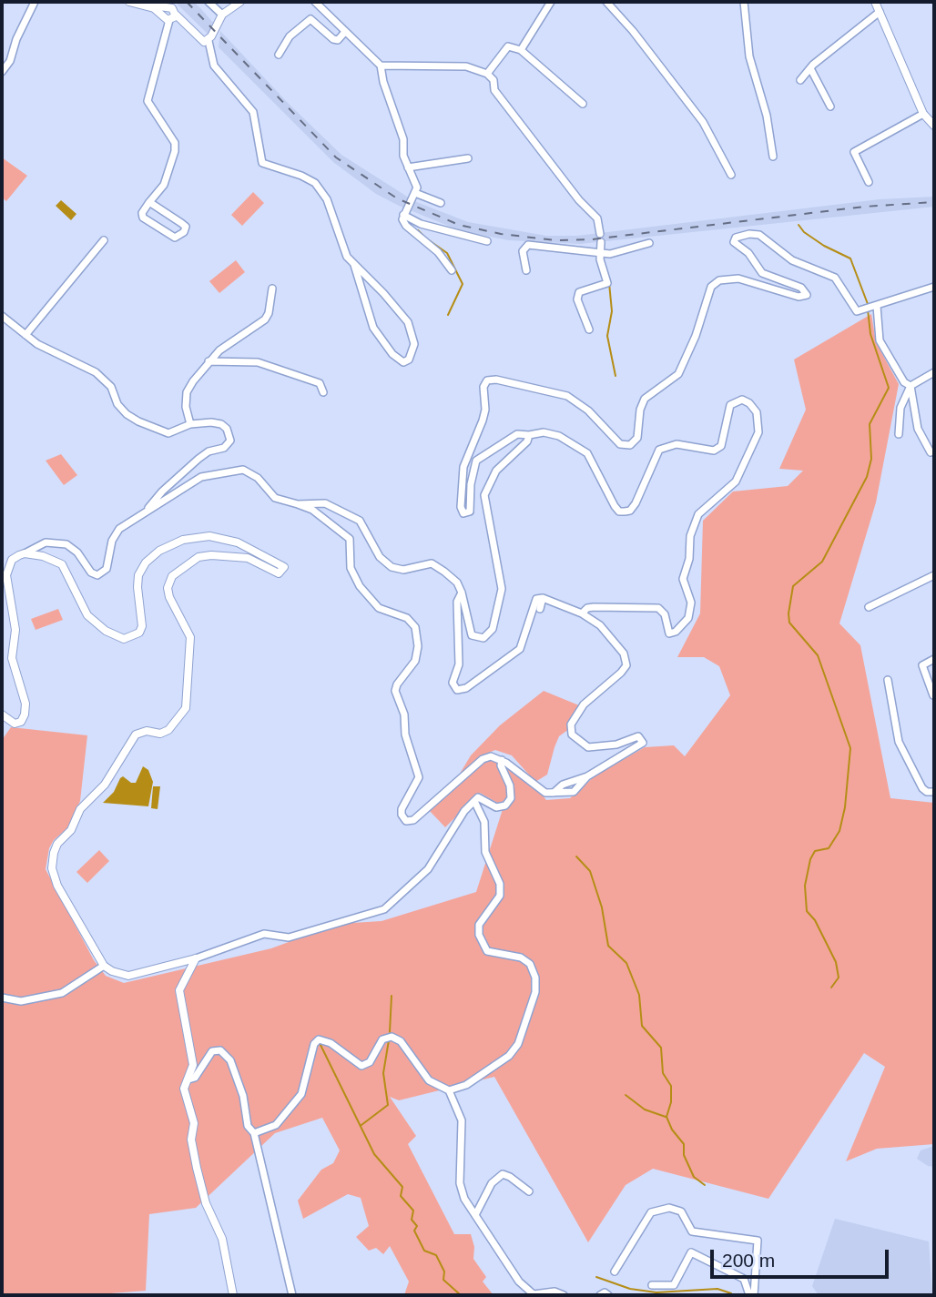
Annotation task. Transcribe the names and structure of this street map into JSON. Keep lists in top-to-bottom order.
{
  "scale_bar": "200 m"
}
